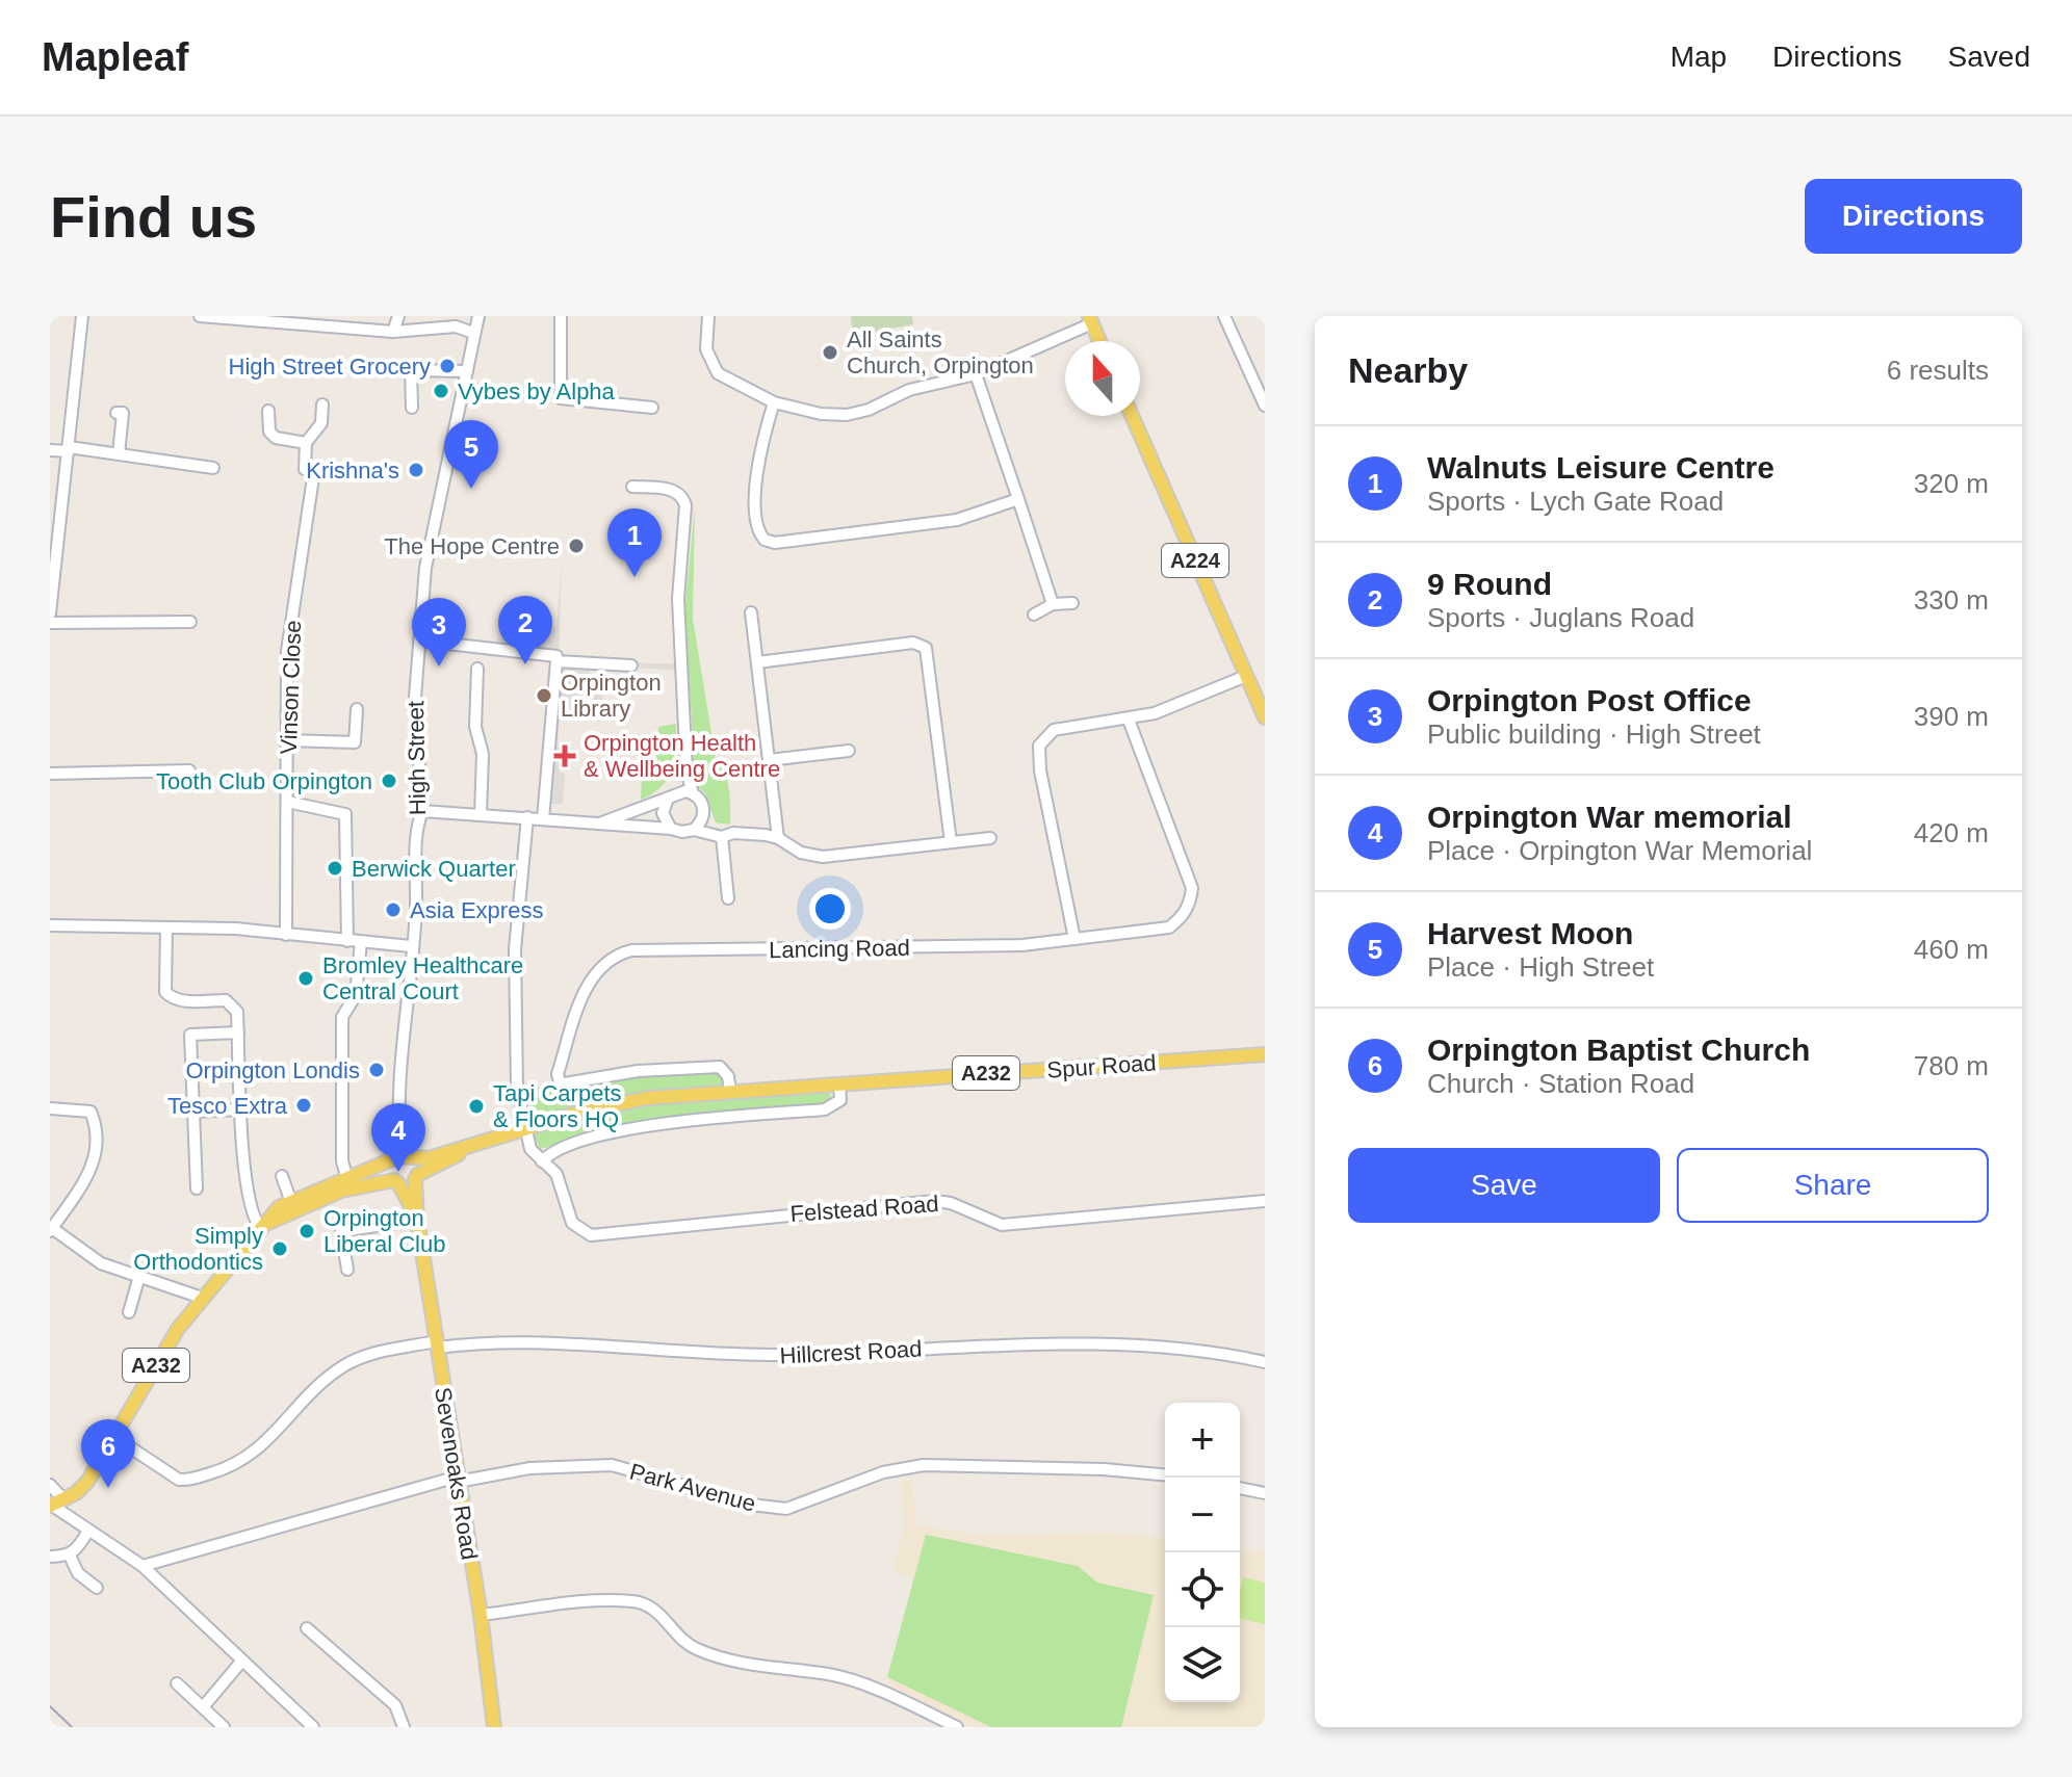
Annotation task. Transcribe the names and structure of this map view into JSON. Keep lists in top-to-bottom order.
{
  "streets": {
    "main road": [
      "A224",
      "Spur Road",
      "A232",
      "Sevenoaks Road"
    ],
    "street": [
      "Vinson Close",
      "High Street",
      "Lancing Road",
      "Felstead Road",
      "Hillcrest Road",
      "Park Avenue"
    ]
  },
  "crossings": [
    ["High Street", "Spur Road"],
    ["High Street", "Sevenoaks Road"],
    ["Lancing Road", "Spur Road"],
    ["Spur Road", "Felstead Road"],
    ["Spur Road", "Sevenoaks Road"],
    ["A232", "Hillcrest Road"],
    ["Hillcrest Road", "Sevenoaks Road"],
    ["Sevenoaks Road", "Park Avenue"]
  ],
  "places": {
    "other": [
      "All Saints Church, Orpington",
      "High Street Grocery",
      "Vybes by Alpha",
      "Krishna's",
      "The Hope Centre",
      "Orpington Library",
      "Tooth Club Orpington",
      "Berwick Quarter",
      "Asia Express",
      "Bromley Healthcare Central Court",
      "Orpington Londis",
      "Tesco Extra",
      "Tapi Carpets & Floors HQ",
      "Orpington Liberal Club",
      "Simply Orthodontics"
    ],
    "health": ["Orpington Health & Wellbeing Centre"]
  },
  "north": "top",
  "page": {
    "header": "Mapleaf",
    "nav": ["Map", "Directions", "Saved"],
    "buttons": [
      "Directions",
      ["Save", "Share"]
    ],
    "title": "Find us",
    "heading": ["Nearby", "6 results"],
    "pins": [
      "5",
      "1",
      "2",
      "3",
      "4",
      "6"
    ],
    "list": [
      {
        "mark": "1",
        "name": "Walnuts Leisure Centre",
        "note": "Sports · Lych Gate Road",
        "value": "320 m"
      },
      {
        "mark": "2",
        "name": "9 Round",
        "note": "Sports · Juglans Road",
        "value": "330 m"
      },
      {
        "mark": "3",
        "name": "Orpington Post Office",
        "note": "Public building · High Street",
        "value": "390 m"
      },
      {
        "mark": "4",
        "name": "Orpington War memorial",
        "note": "Place · Orpington War Memorial",
        "value": "420 m"
      },
      {
        "mark": "5",
        "name": "Harvest Moon",
        "note": "Place · High Street",
        "value": "460 m"
      },
      {
        "mark": "6",
        "name": "Orpington Baptist Church",
        "note": "Church · Station Road",
        "value": "780 m"
      }
    ],
    "map_buttons": ["+", "−"]
  }
}
